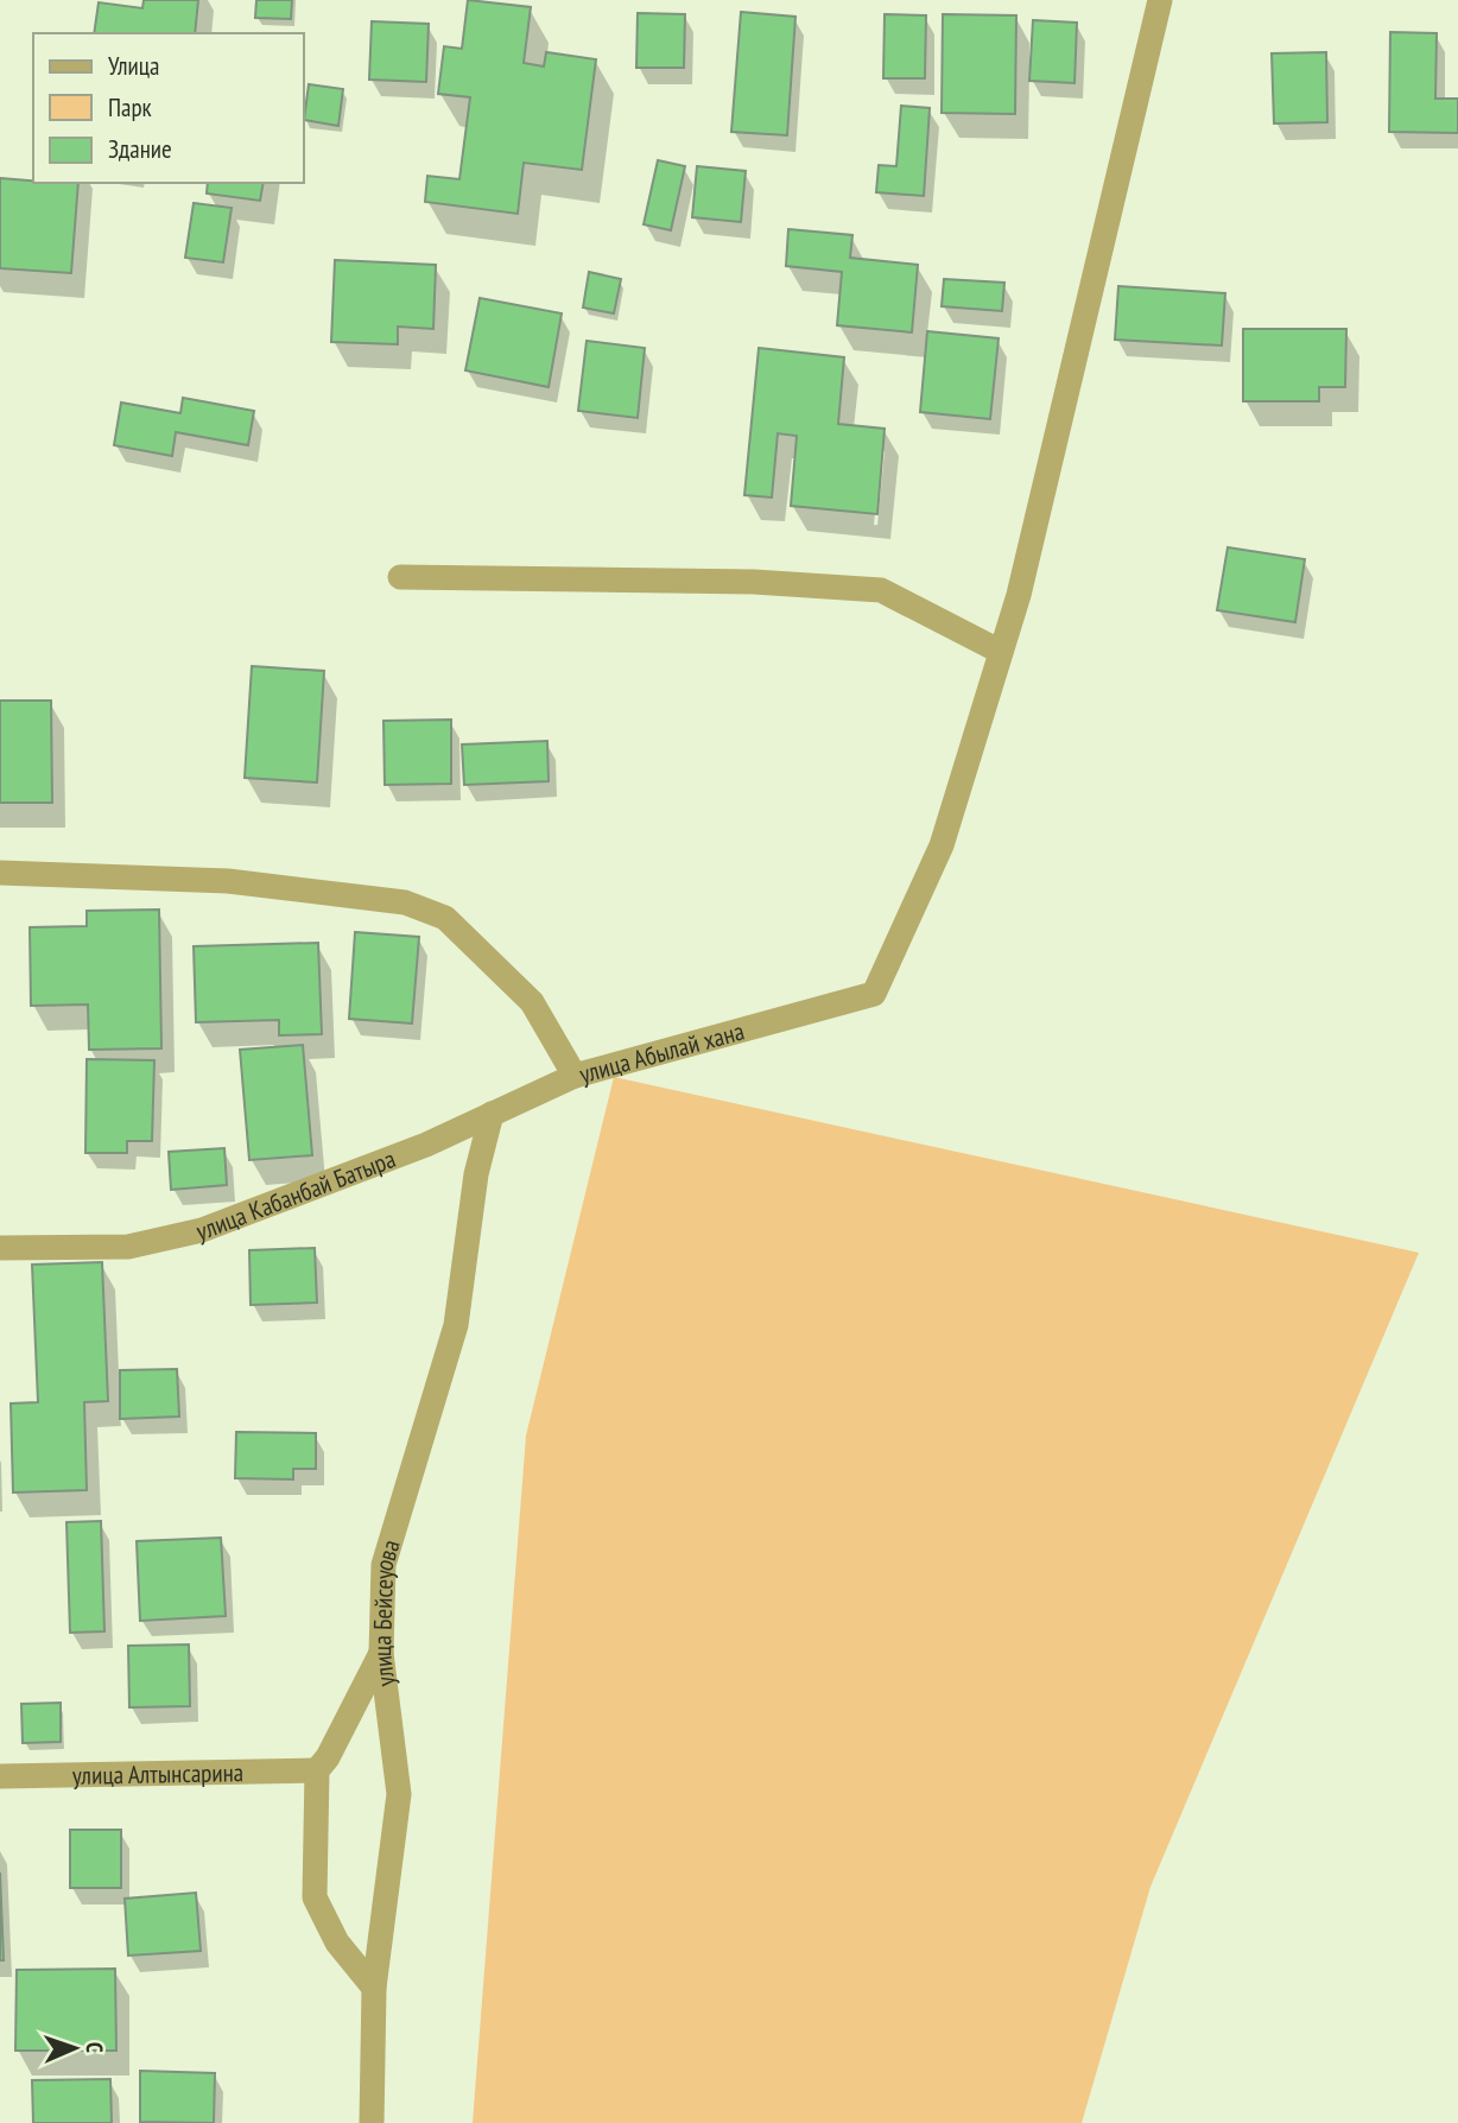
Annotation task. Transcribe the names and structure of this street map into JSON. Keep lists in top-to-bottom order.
{
  "streets": {
    "street": [
      "улица Абылай хана",
      "улица Кабанбай Батыра",
      "улица Бейсеуова",
      "улица Алтынсарина"
    ]
  },
  "crossings": [
    ["улица Абылай хана", "улица Кабанбай Батыра"],
    ["улица Кабанбай Батыра", "улица Бейсеуова"]
  ],
  "legend": ["Улица", "Парк", "Здание"],
  "north": "right"
}
